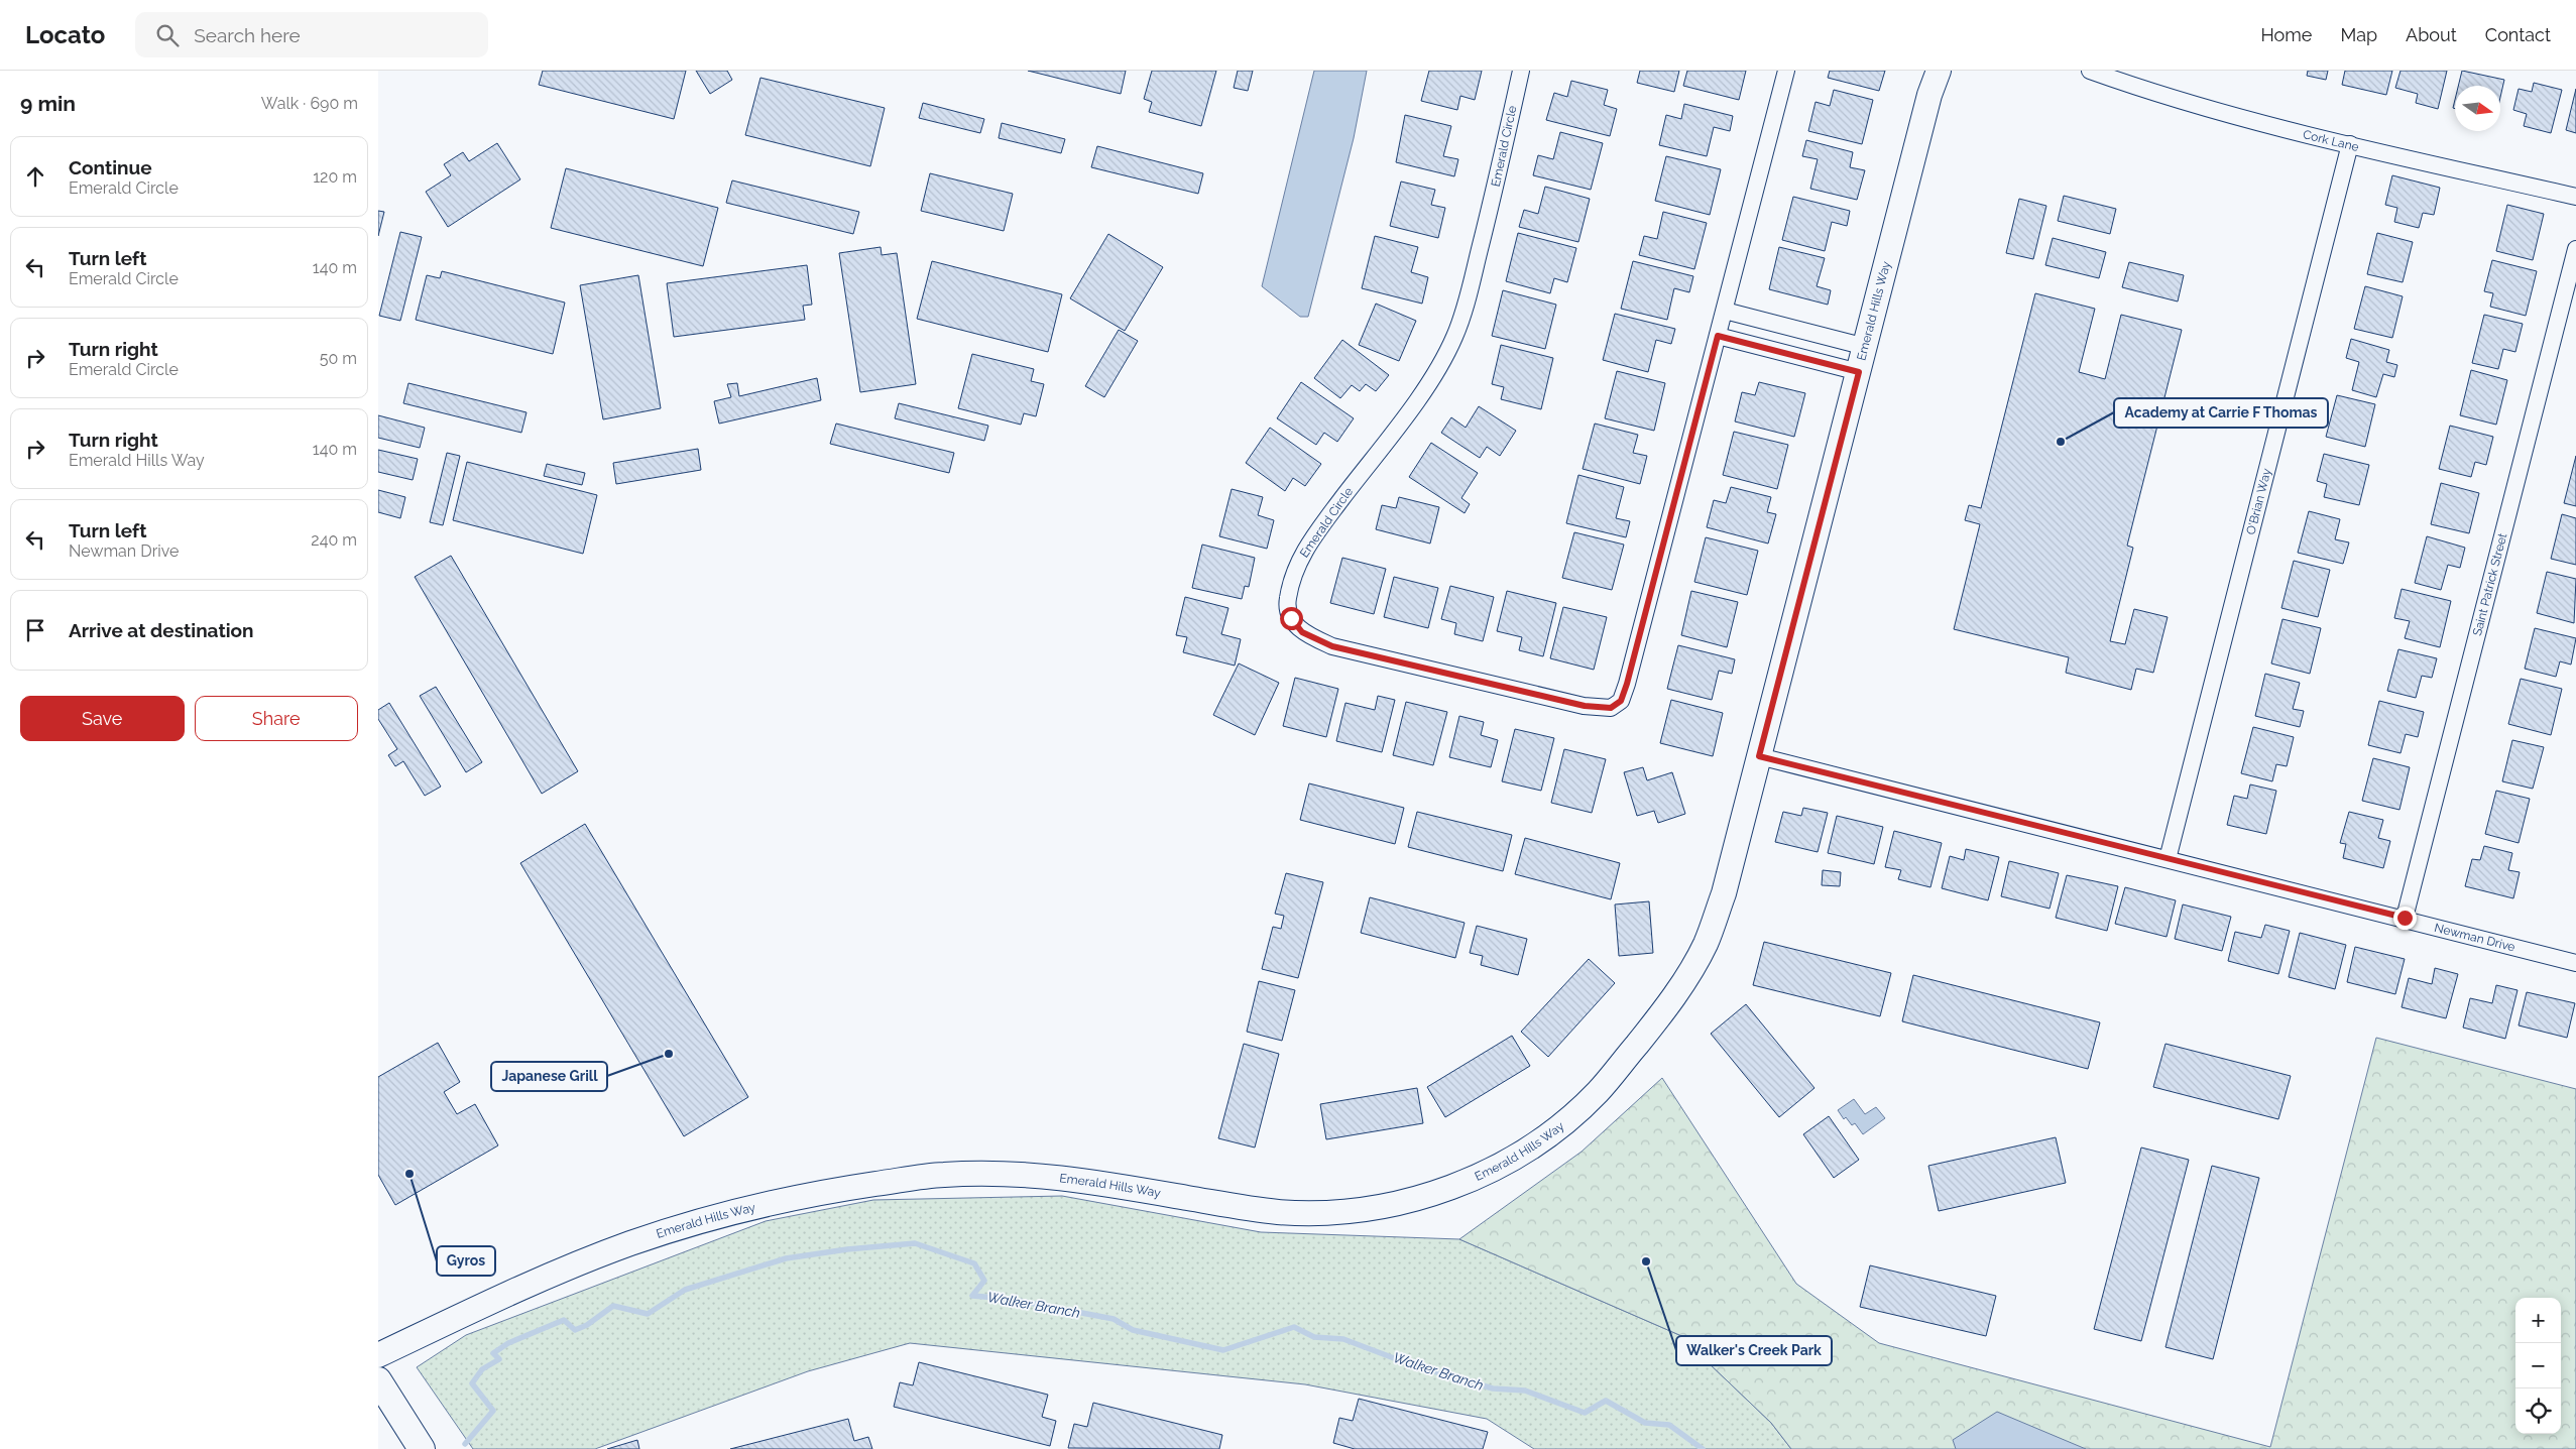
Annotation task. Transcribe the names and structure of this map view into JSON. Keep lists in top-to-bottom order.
{
  "streets": {
    "street": [
      "Cork Lane",
      "Emerald Circle",
      "Emerald Hills Way",
      "O'Brian Way",
      "Saint Patrick Street",
      "Newman Drive"
    ]
  },
  "crossings": [
    ["Cork Lane", "O'Brian Way"],
    ["Emerald Hills Way", "Newman Drive"],
    ["O'Brian Way", "Newman Drive"],
    ["Saint Patrick Street", "Newman Drive"]
  ],
  "water": ["Walker Branch"],
  "places": [
    "Academy at Carrie F Thomas",
    "Japanese Grill",
    "Gyros",
    "Walker's Creek Park"
  ],
  "north": "right",
  "page": {
    "header": "Locato",
    "search": "Search here",
    "nav": [
      "Home",
      "Map",
      "About",
      "Contact"
    ],
    "heading": ["9 min", "Walk · 690 m"],
    "list": [
      ["Continue", "Emerald Circle", "120 m"],
      ["Turn left", "Emerald Circle", "140 m"],
      ["Turn right", "Emerald Circle", "50 m"],
      ["Turn right", "Emerald Hills Way", "140 m"],
      ["Turn left", "Newman Drive", "240 m"],
      "Arrive at destination"
    ],
    "buttons": ["Save", "Share"],
    "map_buttons": ["+", "−"]
  }
}
